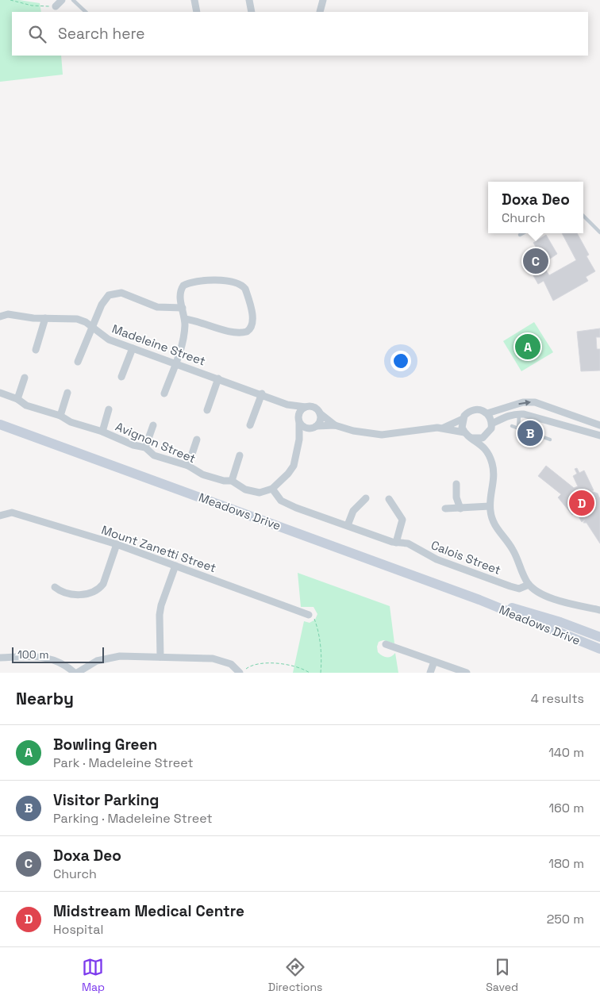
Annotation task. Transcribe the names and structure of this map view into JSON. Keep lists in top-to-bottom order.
{
  "streets": {
    "street": [
      "Madeleine Street",
      "Avignon Street",
      "Meadows Drive",
      "Mount Zanetti Street",
      "Calois Street"
    ]
  },
  "crossings": [
    ["Avignon Street", "Calois Street"]
  ],
  "scale_bar": "100 m",
  "page": {
    "search": "Search here",
    "popup": ["Doxa Deo", "Church"],
    "pins": [
      "C",
      "A",
      "B",
      "D"
    ],
    "scale": "100 m",
    "heading": ["Nearby", "4 results"],
    "list": [
      {
        "mark": "A",
        "name": "Bowling Green",
        "note": "Park · Madeleine Street",
        "value": "140 m"
      },
      {
        "mark": "B",
        "name": "Visitor Parking",
        "note": "Parking · Madeleine Street",
        "value": "160 m"
      },
      {
        "mark": "C",
        "name": "Doxa Deo",
        "note": "Church",
        "value": "180 m"
      },
      {
        "mark": "D",
        "name": "Midstream Medical Centre",
        "note": "Hospital",
        "value": "250 m"
      }
    ],
    "nav": ["Map", "Directions", "Saved"]
  }
}
